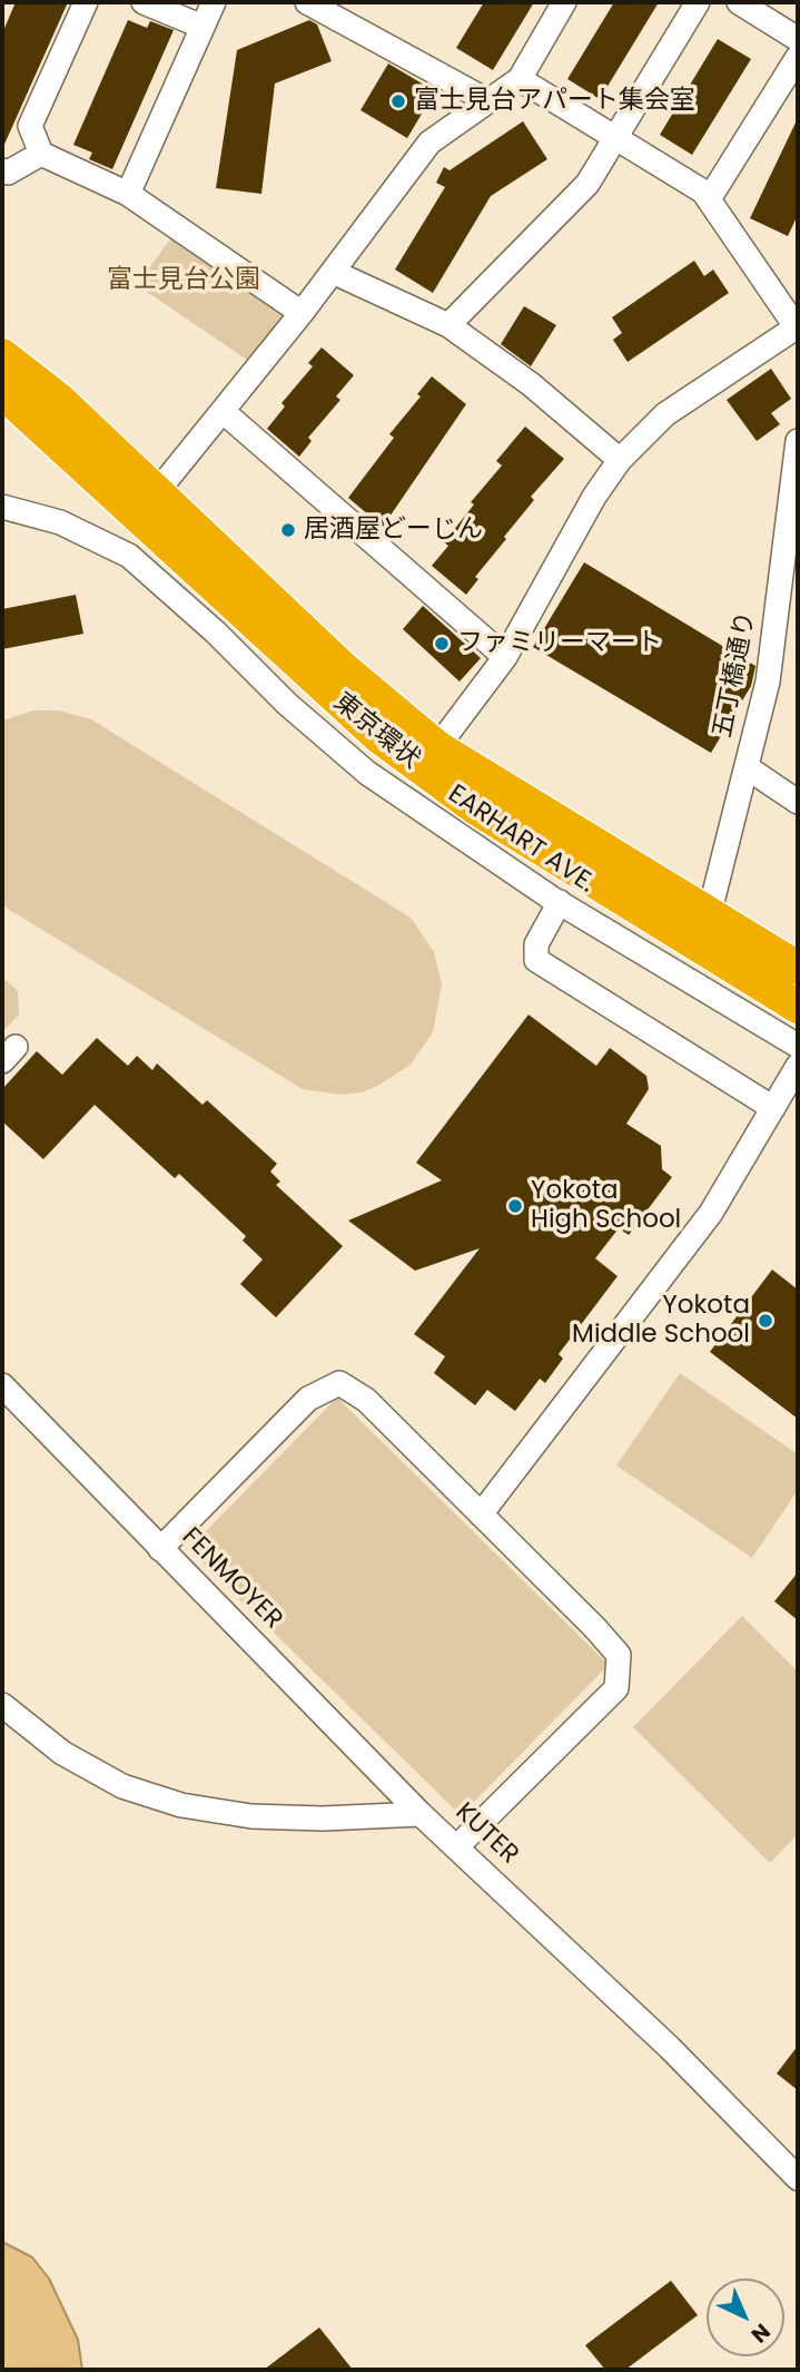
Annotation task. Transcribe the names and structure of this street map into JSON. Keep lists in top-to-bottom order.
{
  "streets": {
    "highway": ["東京環状"],
    "street": [
      "五丁橋通り",
      "EARHART AVE.",
      "FENMOYER",
      "KUTER"
    ]
  },
  "crossings": [
    ["五丁橋通り", "東京環状"],
    ["FENMOYER", "KUTER"]
  ],
  "parks": ["富士見台公園"],
  "places": [
    "富士見台アパート集会室",
    "居酒屋どーじん",
    "ファミリーマート",
    "Yokota High School",
    "Yokota Middle School"
  ],
  "north": "bottom right"
}
